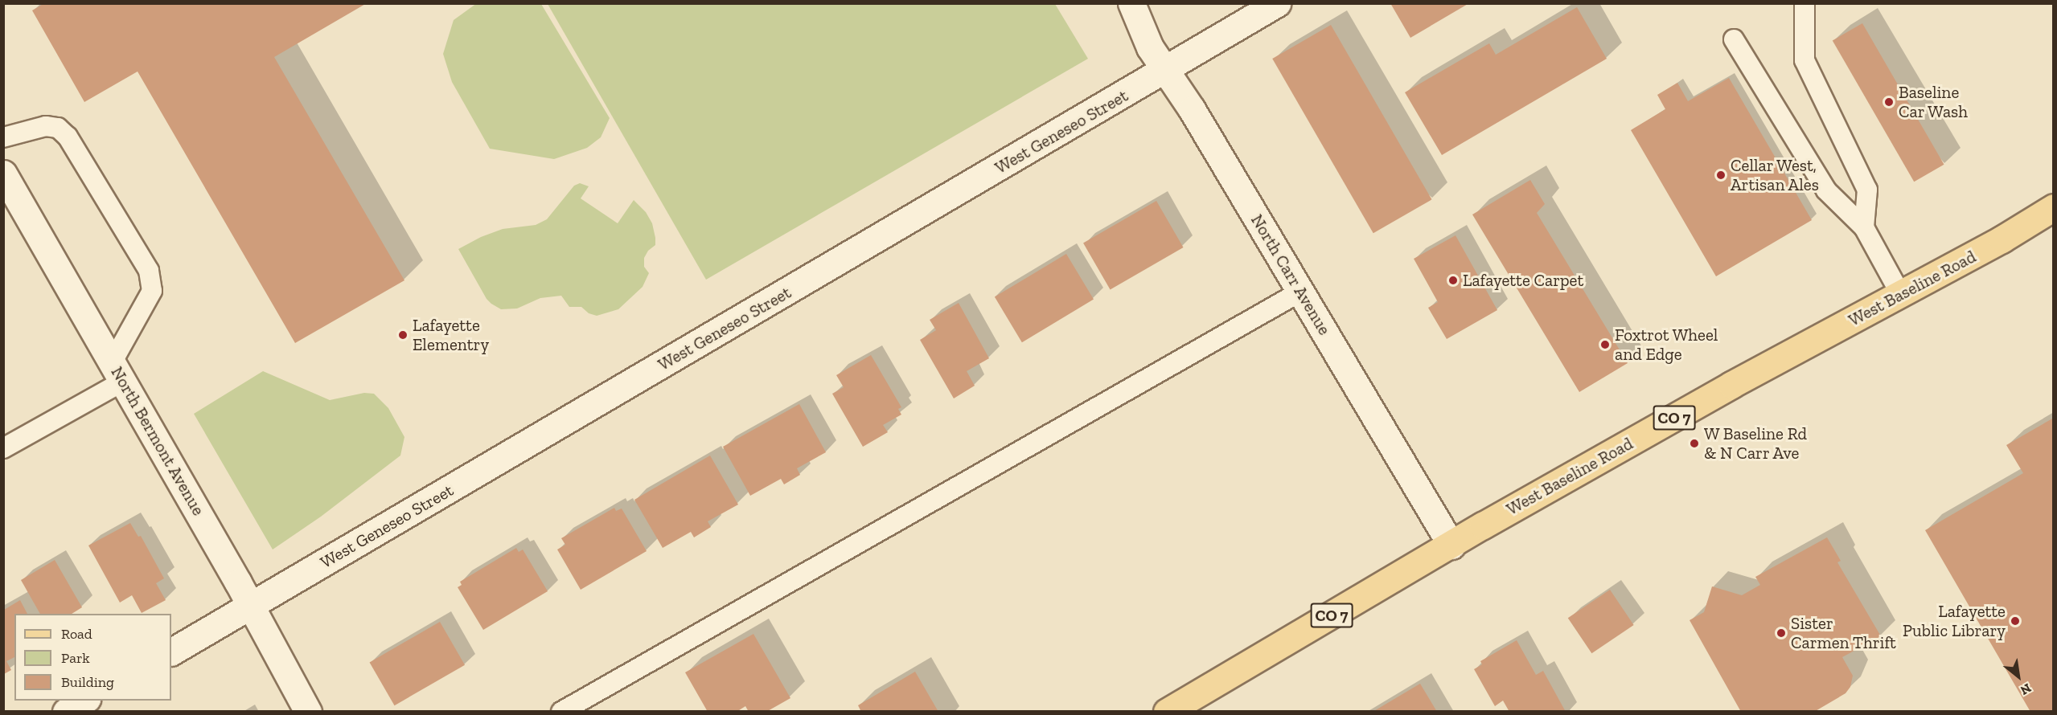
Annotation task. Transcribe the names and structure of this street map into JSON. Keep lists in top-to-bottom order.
{
  "streets": {
    "main road": ["West Baseline Road", "CO 7"],
    "street": ["West Geneseo Street", "North Carr Avenue", "North Bermont Avenue"]
  },
  "crossings": [
    ["West Geneseo Street", "North Carr Avenue"],
    ["West Geneseo Street", "North Bermont Avenue"],
    ["North Carr Avenue", "West Baseline Road"]
  ],
  "places": [
    "Baseline Car Wash",
    "Cellar West, Artisan Ales",
    "Lafayette Carpet",
    "Lafayette Elementry",
    "Foxtrot Wheel and Edge",
    "W Baseline Rd & N Carr Ave",
    "Lafayette Public Library",
    "Sister Carmen Thrift"
  ],
  "legend": ["Road", "Park", "Building"],
  "north": "bottom right"
}
